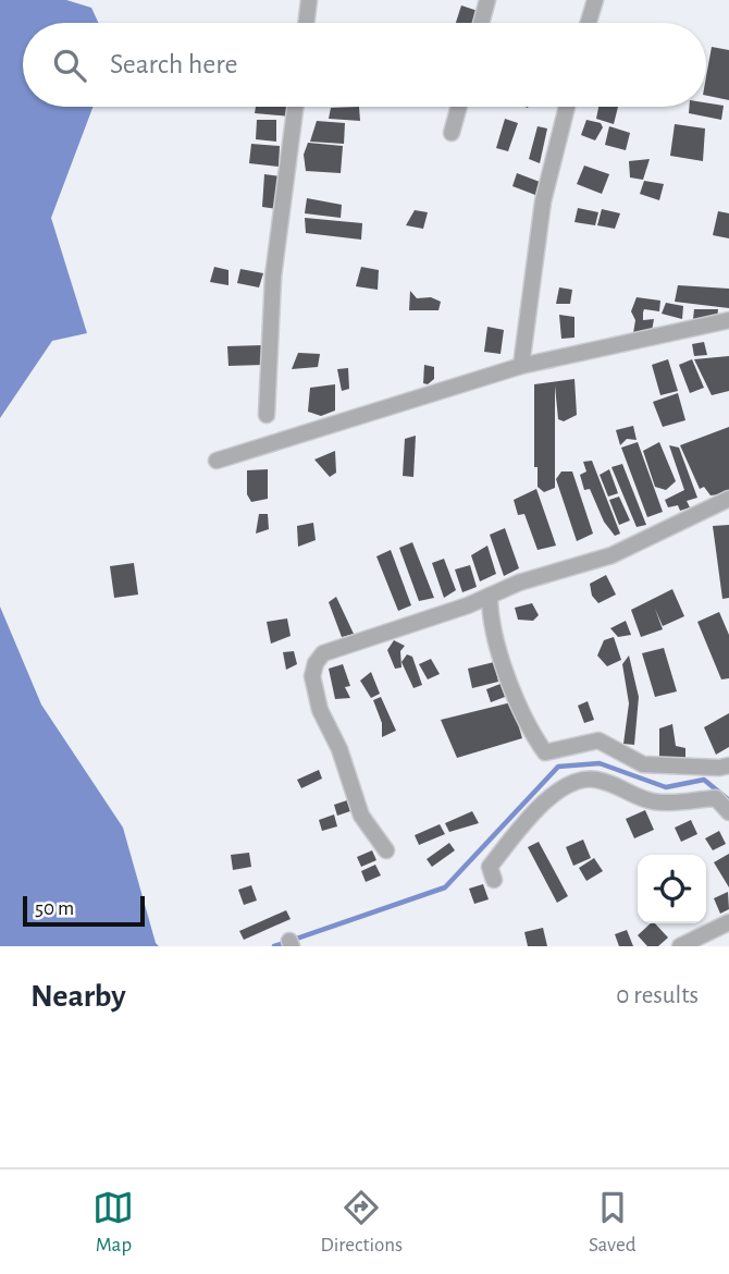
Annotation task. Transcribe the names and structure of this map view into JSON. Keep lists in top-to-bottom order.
{
  "scale_bar": "50 m",
  "page": {
    "search": "Search here",
    "scale": "50 m",
    "heading": ["Nearby", "0 results"],
    "nav": ["Map", "Directions", "Saved"]
  }
}
